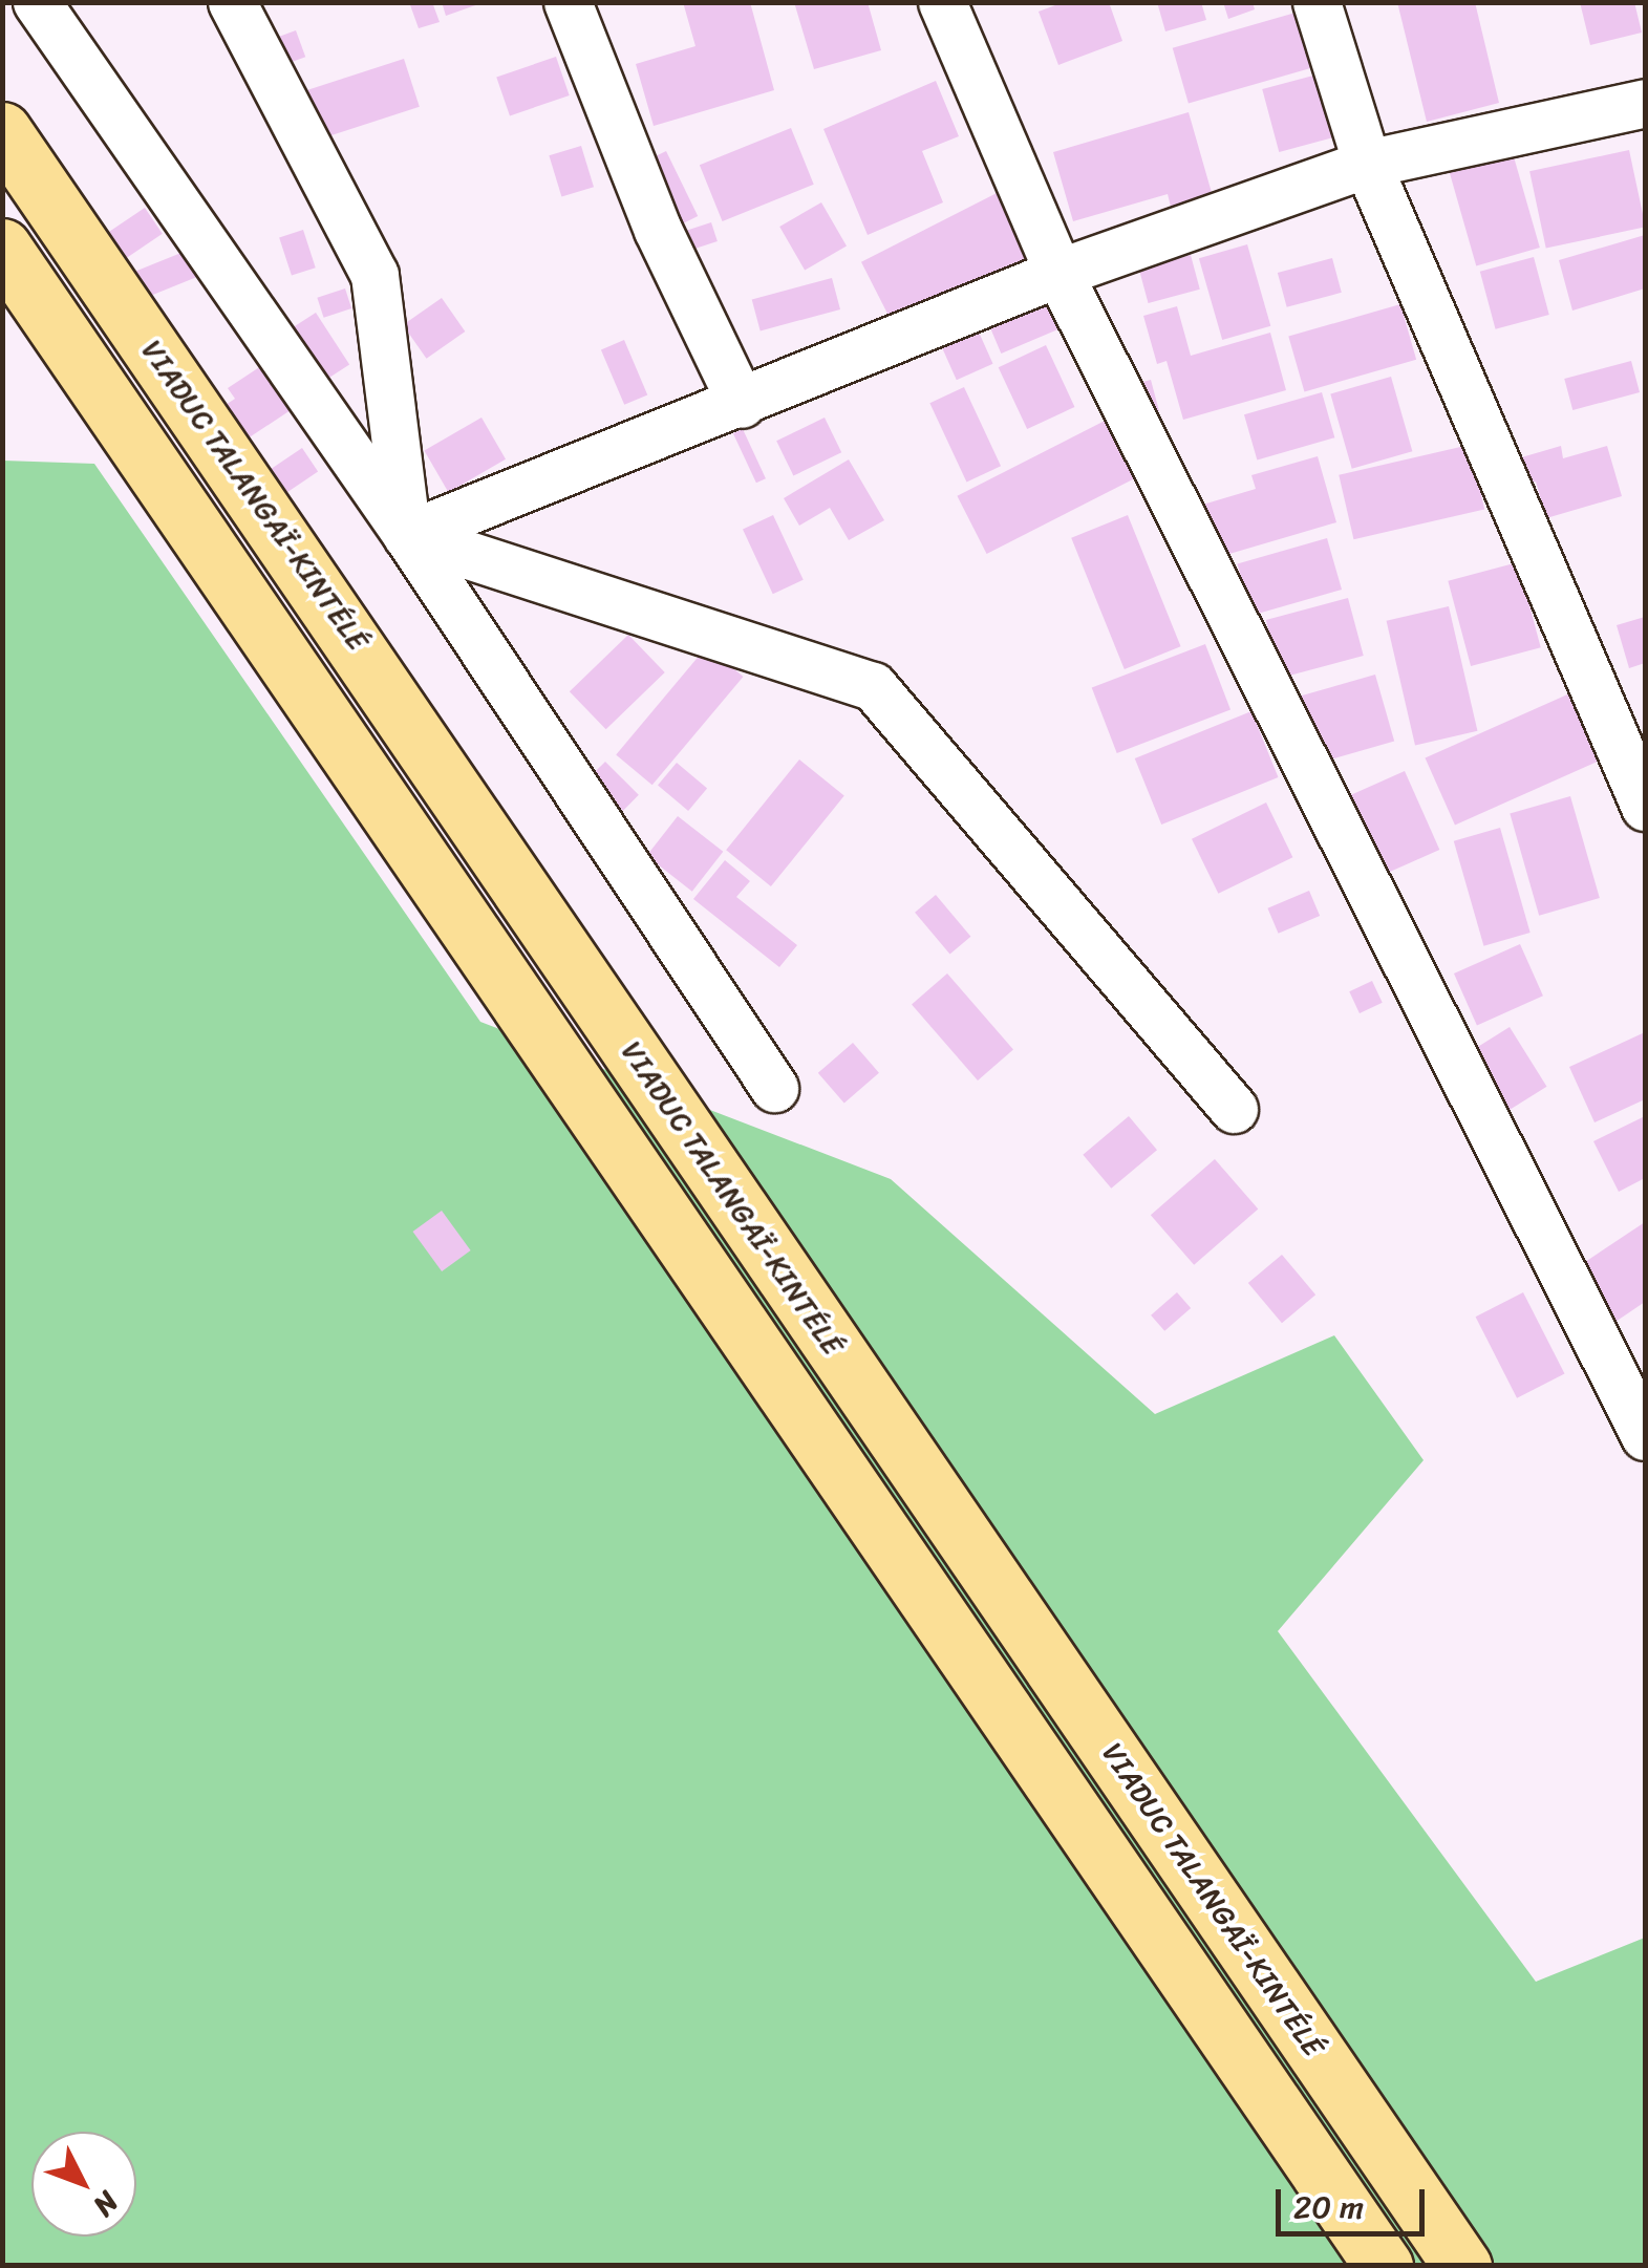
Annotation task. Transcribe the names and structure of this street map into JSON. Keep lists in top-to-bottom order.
{
  "streets": {
    "highway": ["VIADUC TALANGAÏ-KINTÉLÉ"]
  },
  "scale_bar": "20 m",
  "north": "bottom right"
}
